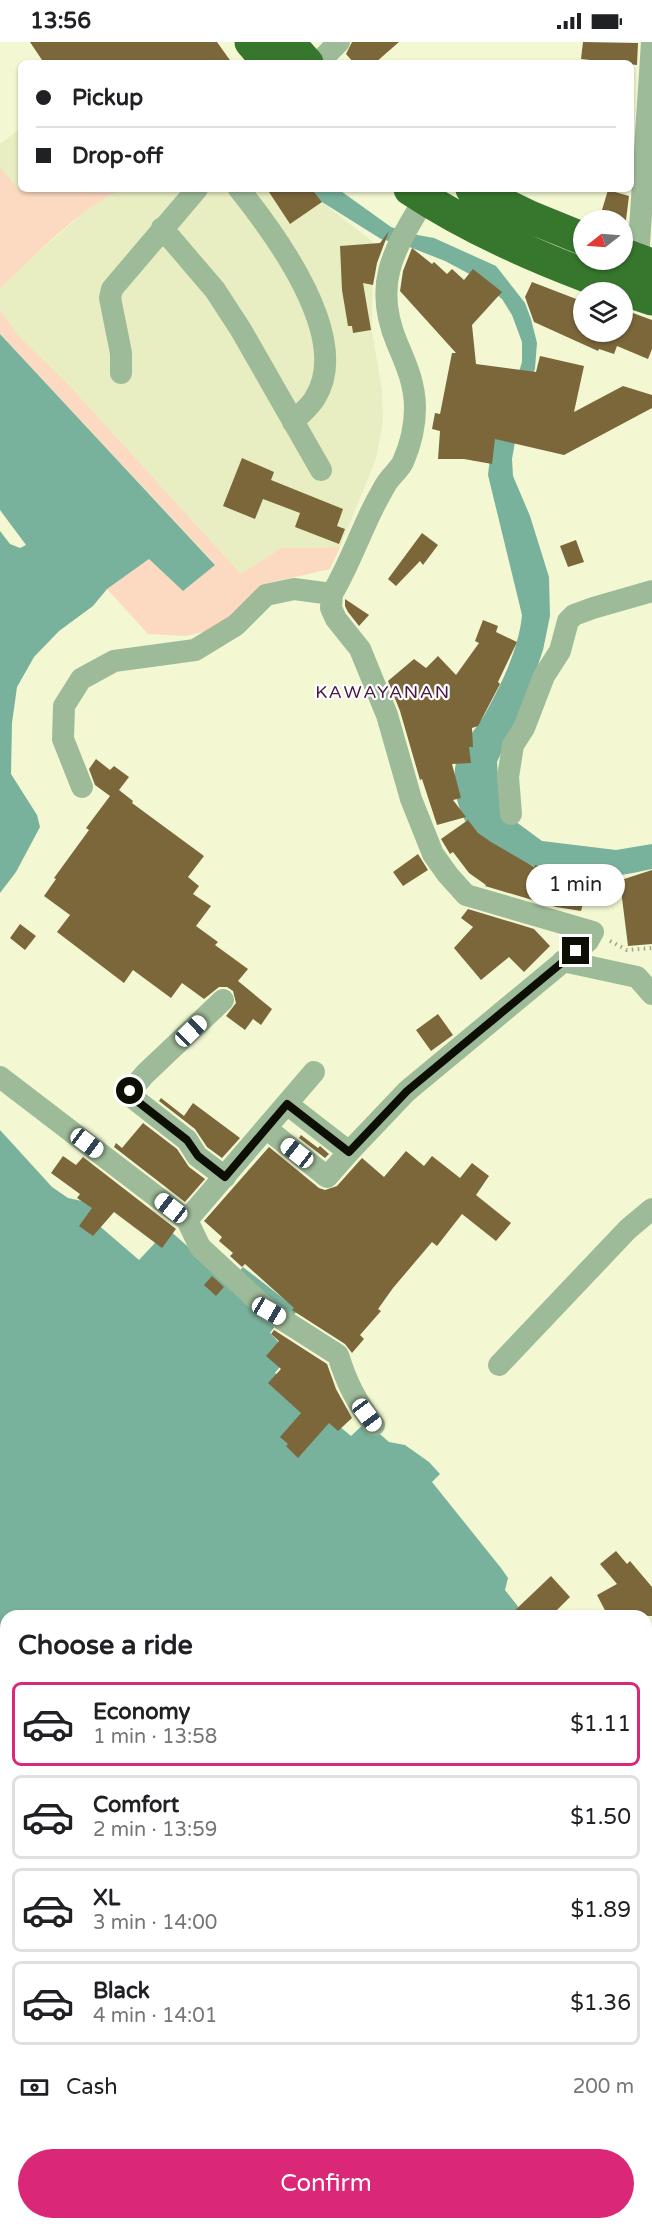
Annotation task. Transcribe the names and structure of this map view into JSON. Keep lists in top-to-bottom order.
{
  "districts": ["KAWAYANAN"],
  "north": "left",
  "page": {
    "status": "13:56",
    "banner": ["Pickup", "Drop-off"],
    "bubble": "1 min",
    "heading": "Choose a ride",
    "list": [
      {
        "name": "Economy",
        "note": "1 min · 13:58",
        "value": "$1.11"
      },
      {
        "name": "Comfort",
        "note": "2 min · 13:59",
        "value": "$1.50"
      },
      {
        "name": "XL",
        "note": "3 min · 14:00",
        "value": "$1.89"
      },
      {
        "name": "Black",
        "note": "4 min · 14:01",
        "value": "$1.36"
      }
    ],
    "pay": ["Cash", "200 m"],
    "buttons": "Confirm"
  }
}
